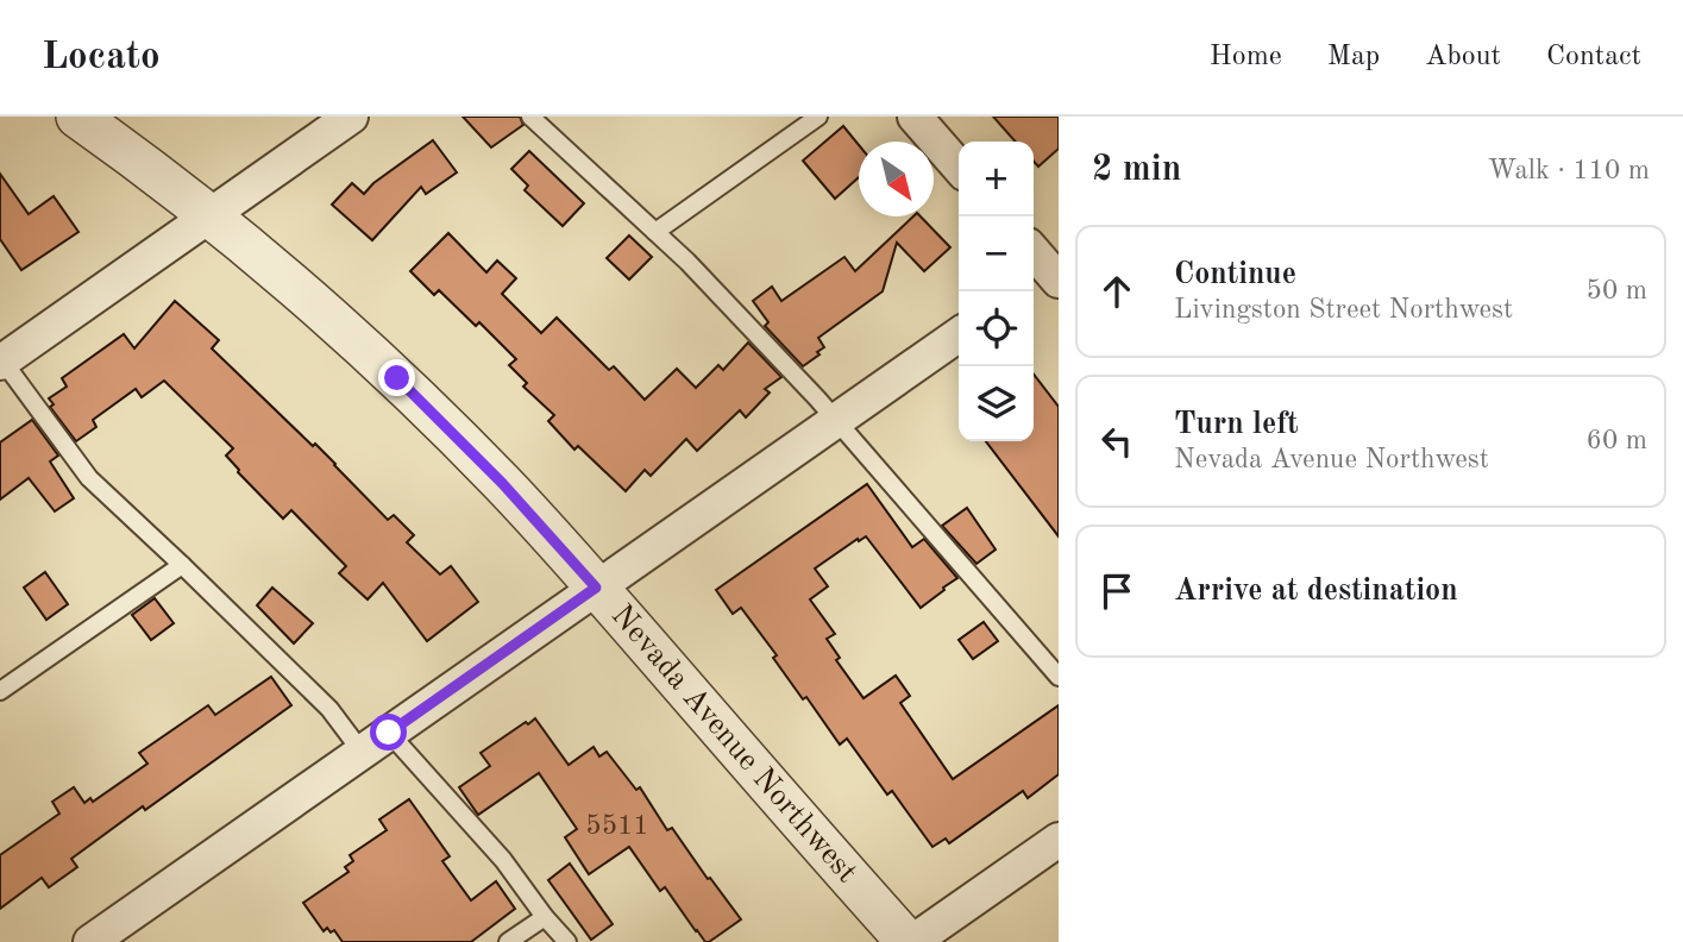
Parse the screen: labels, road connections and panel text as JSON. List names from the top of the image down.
{
  "streets": {
    "street": ["Nevada Avenue Northwest"]
  },
  "house_numbers": ["5511"],
  "north": "bottom right",
  "page": {
    "header": "Locato",
    "nav": [
      "Home",
      "Map",
      "About",
      "Contact"
    ],
    "heading": ["2 min", "Walk · 110 m"],
    "map_buttons": ["+", "−"],
    "list": [
      ["Continue", "Livingston Street Northwest", "50 m"],
      ["Turn left", "Nevada Avenue Northwest", "60 m"],
      "Arrive at destination"
    ]
  }
}
